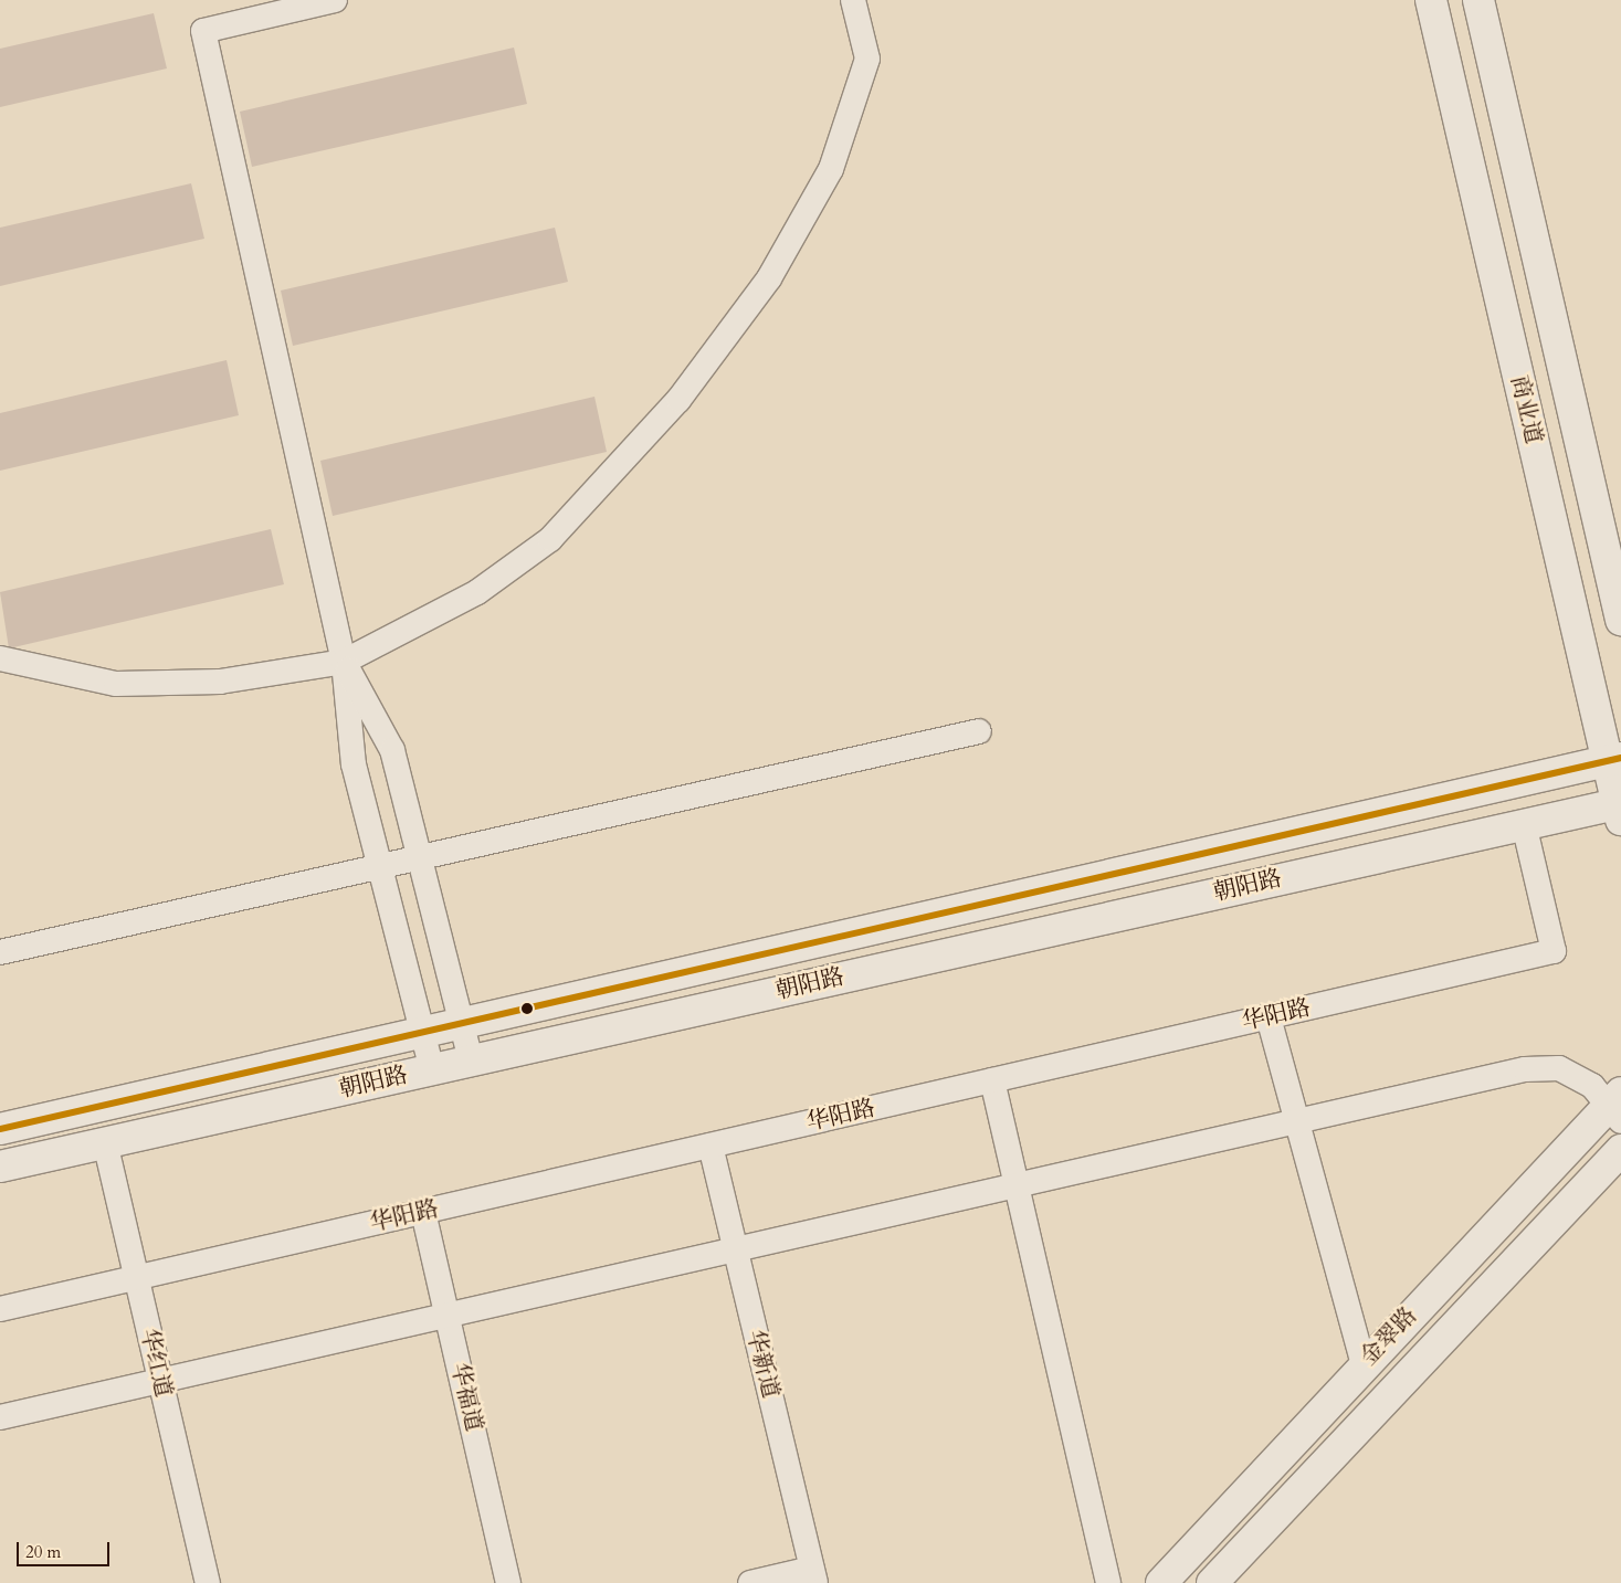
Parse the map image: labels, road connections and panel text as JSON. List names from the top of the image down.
{
  "streets": {
    "main road": ["商业道", "朝阳路", "金翠路"],
    "street": [
      "华阳路",
      "华红道",
      "华新道",
      "华福道"
    ]
  },
  "crossings": [
    ["商业道", "朝阳路"],
    ["朝阳路", "华阳路"],
    ["朝阳路", "华红道"],
    ["华阳路", "华红道"],
    ["华阳路", "华新道"],
    ["华阳路", "华福道"]
  ],
  "scale_bar": "20 m"
}
